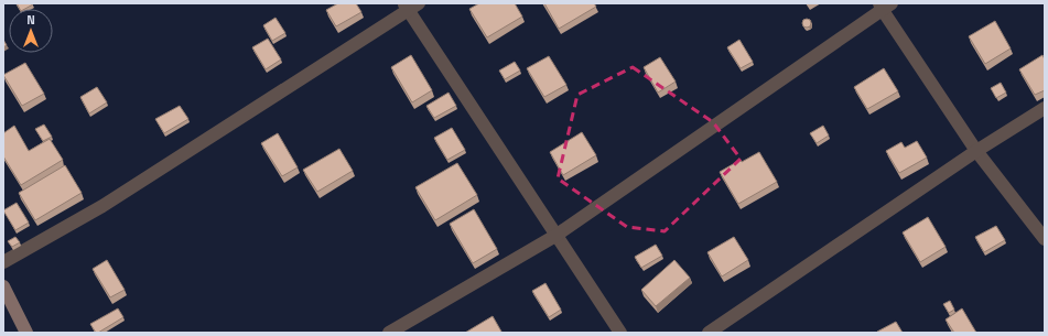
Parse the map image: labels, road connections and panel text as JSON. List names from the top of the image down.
{
  "north": "top"
}
